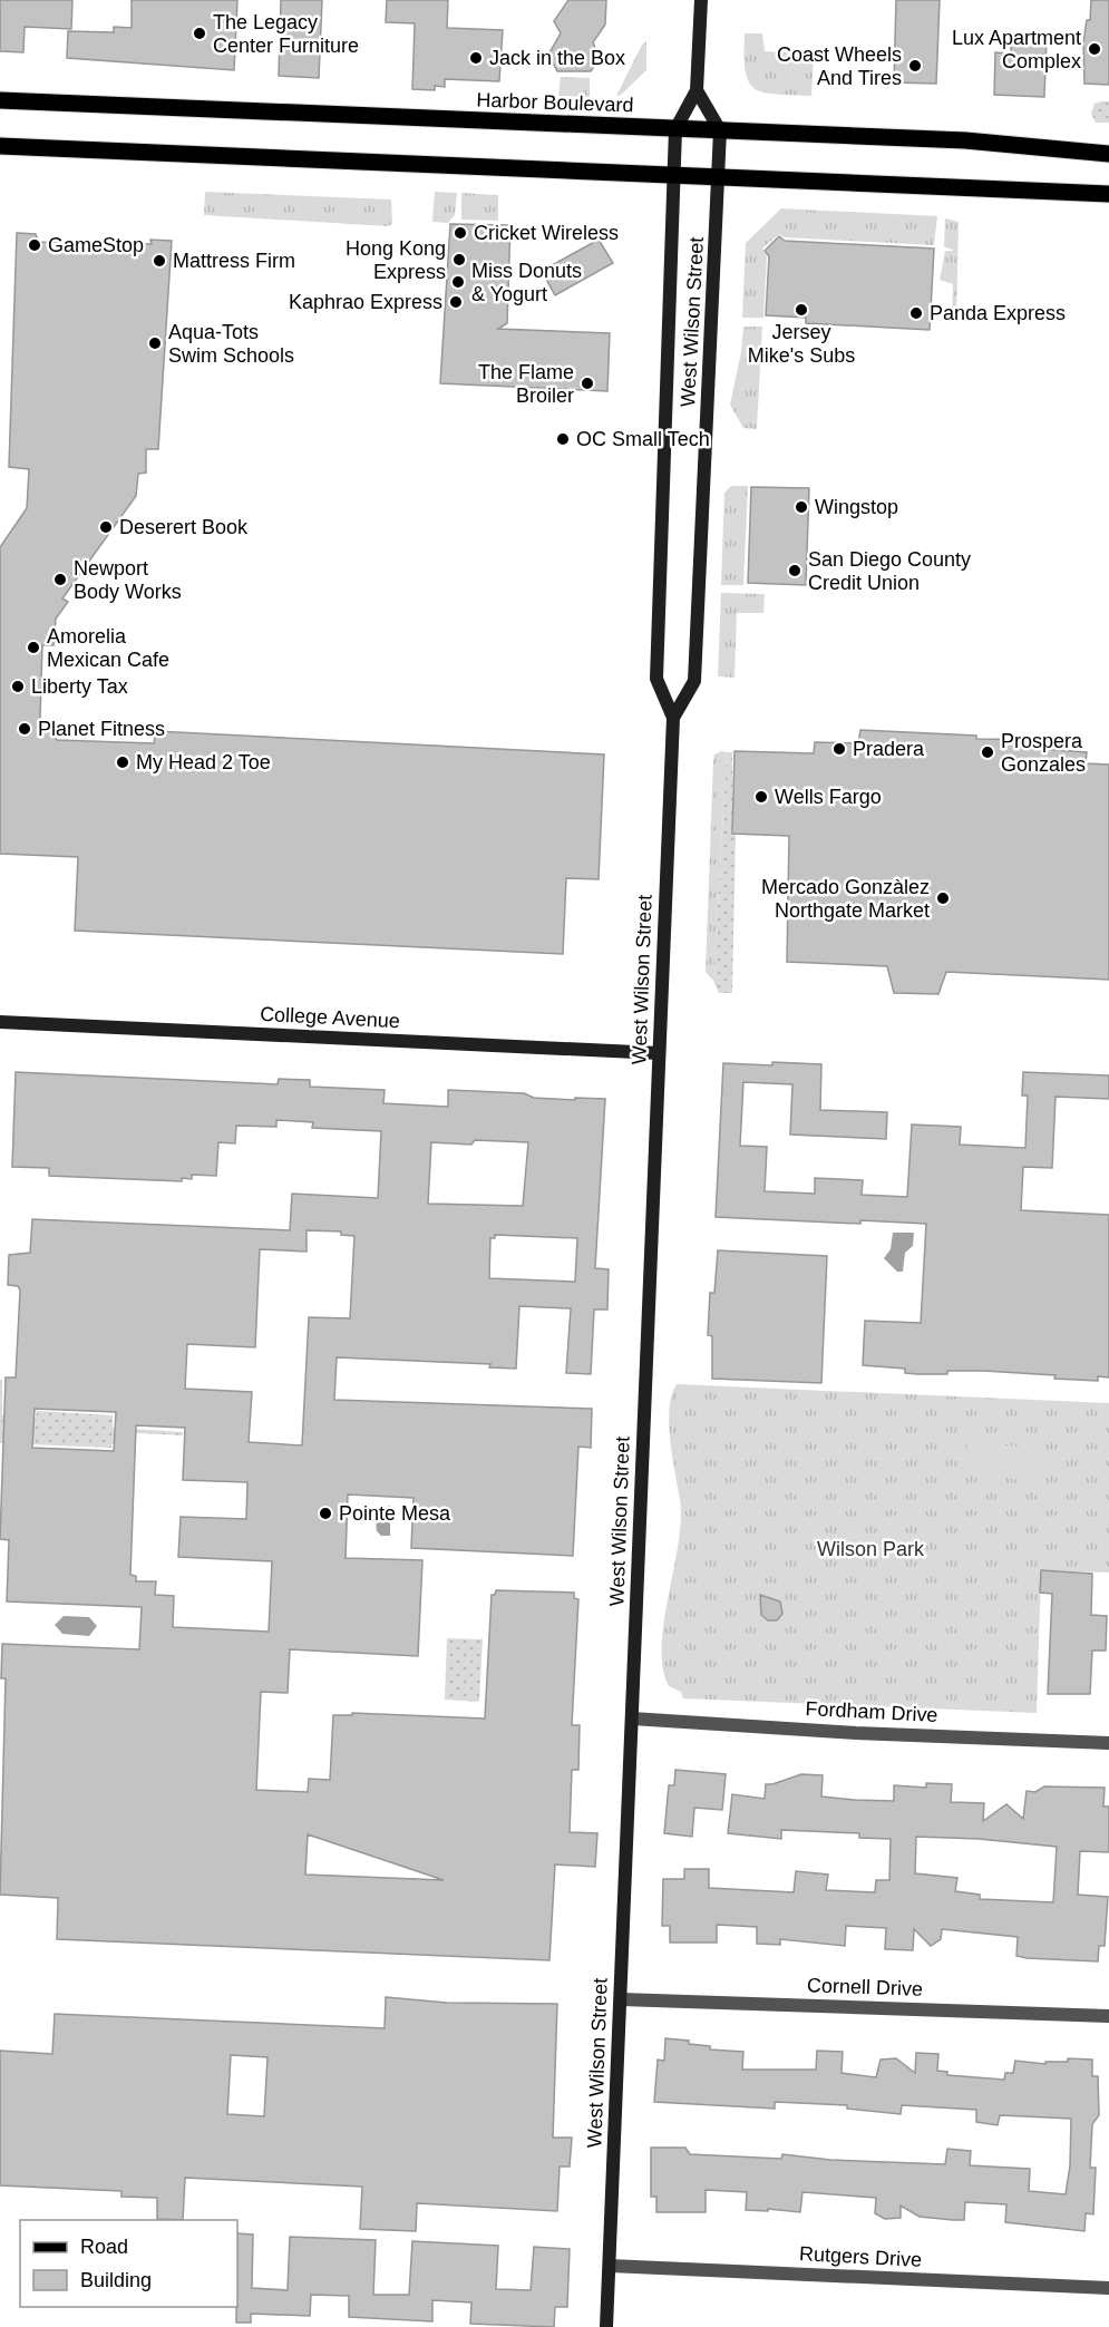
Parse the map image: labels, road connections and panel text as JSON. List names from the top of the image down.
{
  "streets": {
    "main road": ["Harbor Boulevard"],
    "street": [
      "West Wilson Street",
      "College Avenue",
      "Fordham Drive",
      "Cornell Drive",
      "Rutgers Drive"
    ]
  },
  "crossings": [
    ["Harbor Boulevard", "West Wilson Street"],
    ["West Wilson Street", "College Avenue"],
    ["West Wilson Street", "Fordham Drive"],
    ["West Wilson Street", "Cornell Drive"],
    ["West Wilson Street", "Rutgers Drive"]
  ],
  "parks": ["Wilson Park"],
  "places": [
    "The Legacy Center Furniture",
    "Lux Apartment Complex",
    "Jack in the Box",
    "Coast Wheels And Tires",
    "Cricket Wireless",
    "GameStop",
    "Hong Kong Express",
    "Mattress Firm",
    "Miss Donuts & Yogurt",
    "Kaphrao Express",
    "Jersey Mike's Subs",
    "Panda Express",
    "Aqua-Tots Swim Schools",
    "The Flame Broiler",
    "OC Small Tech",
    "Wingstop",
    "Deserert Book",
    "San Diego County Credit Union",
    "Newport Body Works",
    "Amorelia Mexican Cafe",
    "Liberty Tax",
    "Planet Fitness",
    "Pradera",
    "Prospera Gonzales",
    "My Head 2 Toe",
    "Wells Fargo",
    "Mercado Gonzàlez Northgate Market",
    "Pointe Mesa"
  ],
  "legend": ["Road", "Building"]
}
